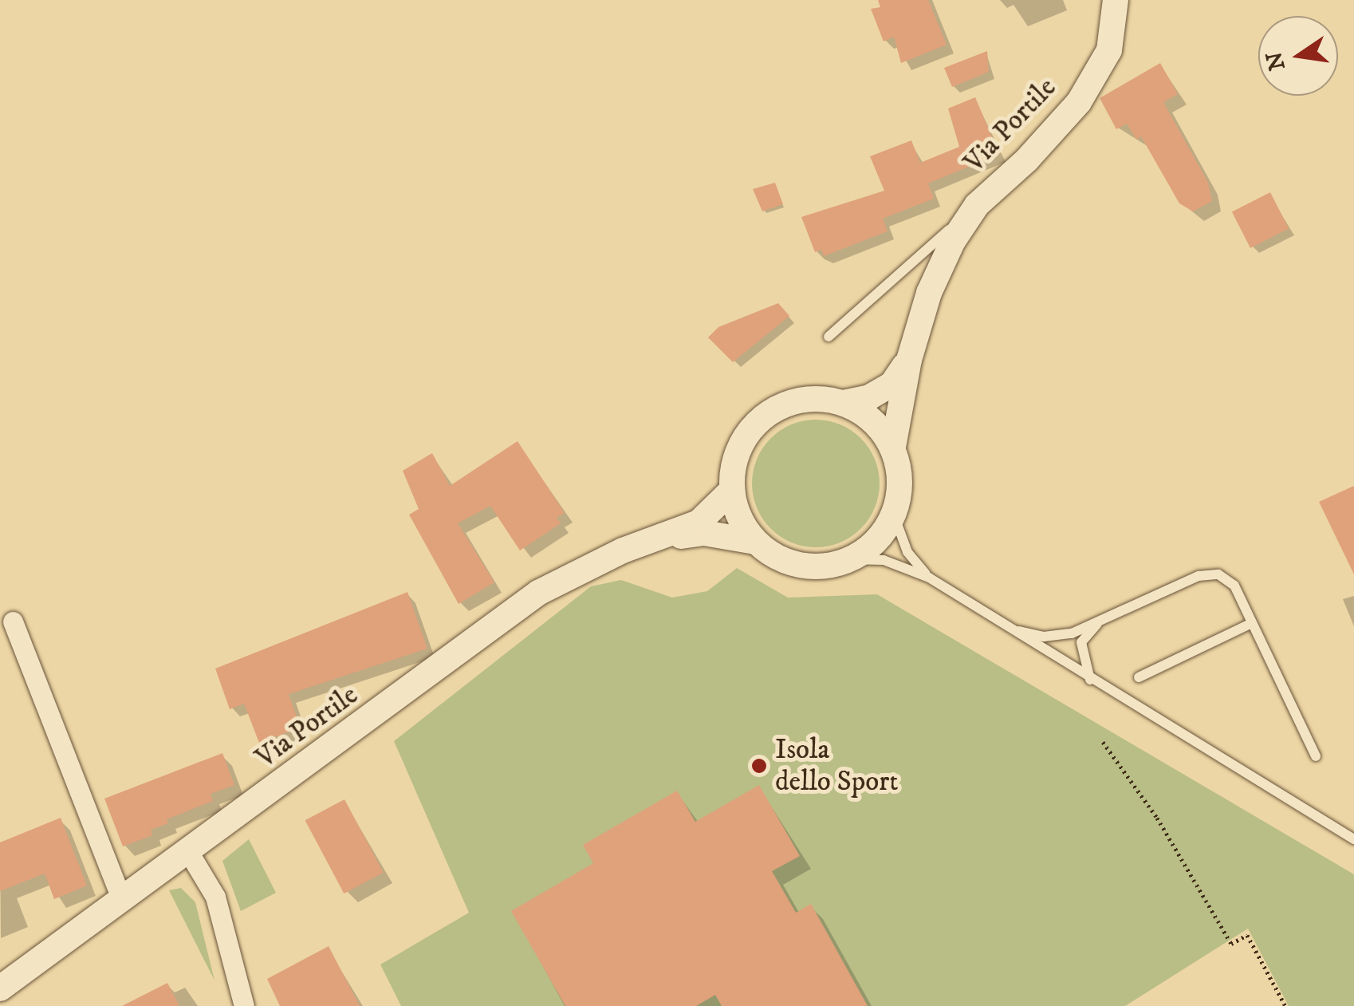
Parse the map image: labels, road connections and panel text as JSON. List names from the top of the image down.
{
  "streets": {
    "street": ["Via Portile"]
  },
  "places": ["Isola dello Sport"],
  "north": "left"
}
